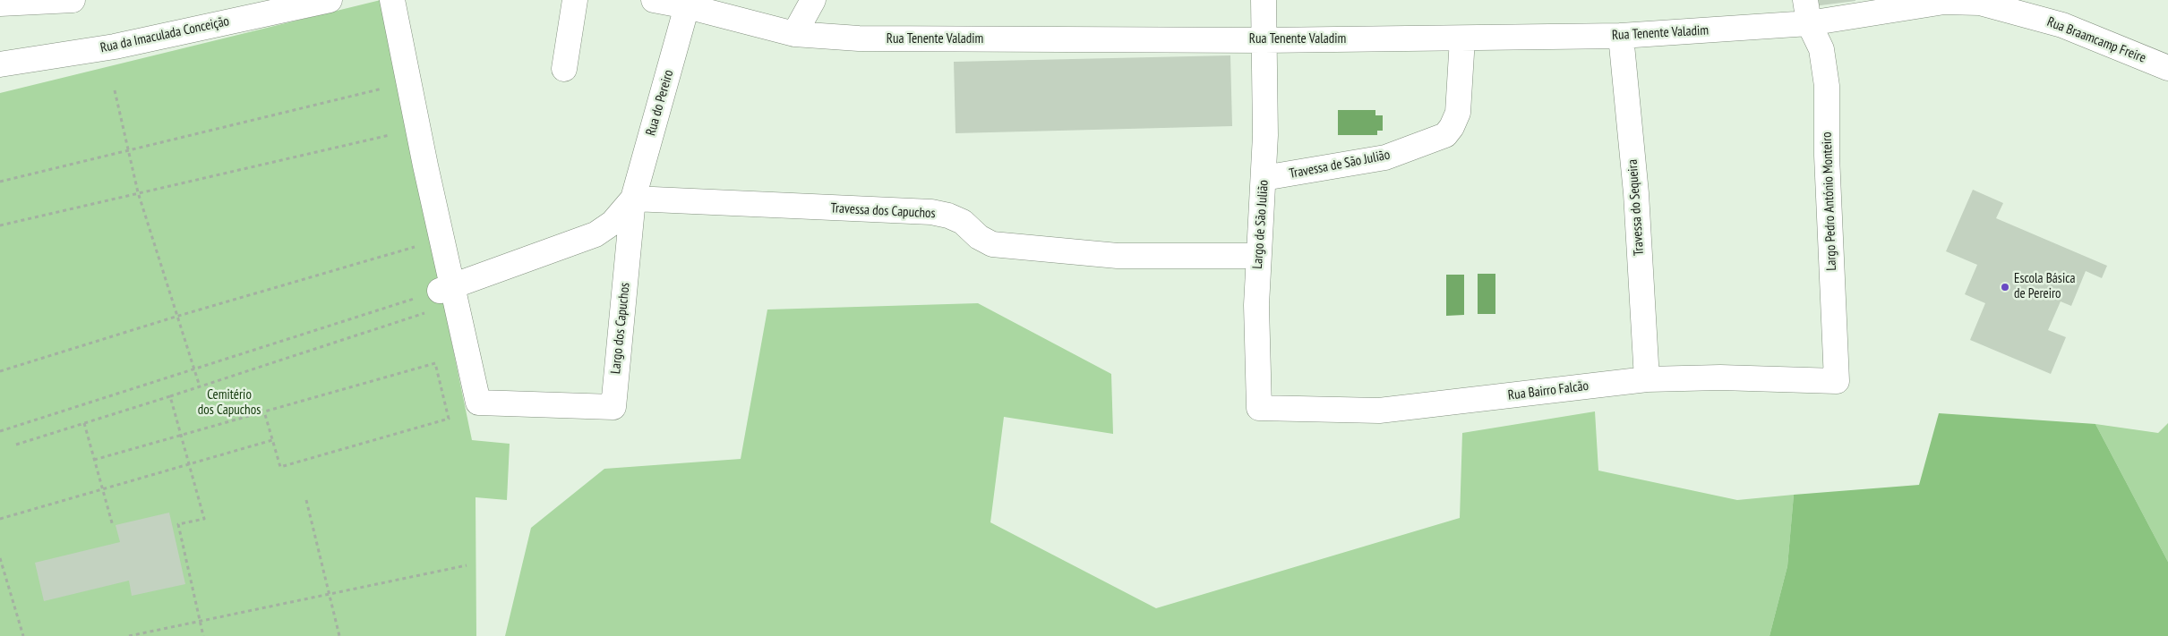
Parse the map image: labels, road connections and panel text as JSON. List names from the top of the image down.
{
  "streets": {
    "street": [
      "Rua Tenente Valadim",
      "Rua da Imaculada Conceição",
      "Rua Braamcamp Freire",
      "Rua do Pereiro",
      "Travessa de São Julião",
      "Largo Pedro António Monteiro",
      "Travessa do Sequeira",
      "Travessa dos Capuchos",
      "Largo de São Julião",
      "Largo dos Capuchos",
      "Rua Bairro Falcão"
    ]
  },
  "crossings": [
    ["Rua Tenente Valadim", "Rua Braamcamp Freire"],
    ["Rua Tenente Valadim", "Rua do Pereiro"],
    ["Rua Tenente Valadim", "Travessa de São Julião"],
    ["Rua Tenente Valadim", "Largo Pedro António Monteiro"],
    ["Rua Tenente Valadim", "Travessa do Sequeira"],
    ["Rua Tenente Valadim", "Largo de São Julião"],
    ["Rua do Pereiro", "Travessa dos Capuchos"],
    ["Rua do Pereiro", "Largo dos Capuchos"],
    ["Travessa de São Julião", "Largo de São Julião"],
    ["Largo Pedro António Monteiro", "Rua Bairro Falcão"],
    ["Travessa do Sequeira", "Rua Bairro Falcão"],
    ["Travessa dos Capuchos", "Largo de São Julião"],
    ["Travessa dos Capuchos", "Largo dos Capuchos"],
    ["Largo de São Julião", "Rua Bairro Falcão"]
  ],
  "parks": ["Cemitério dos Capuchos"],
  "places": ["Escola Básica de Pereiro"]
}
